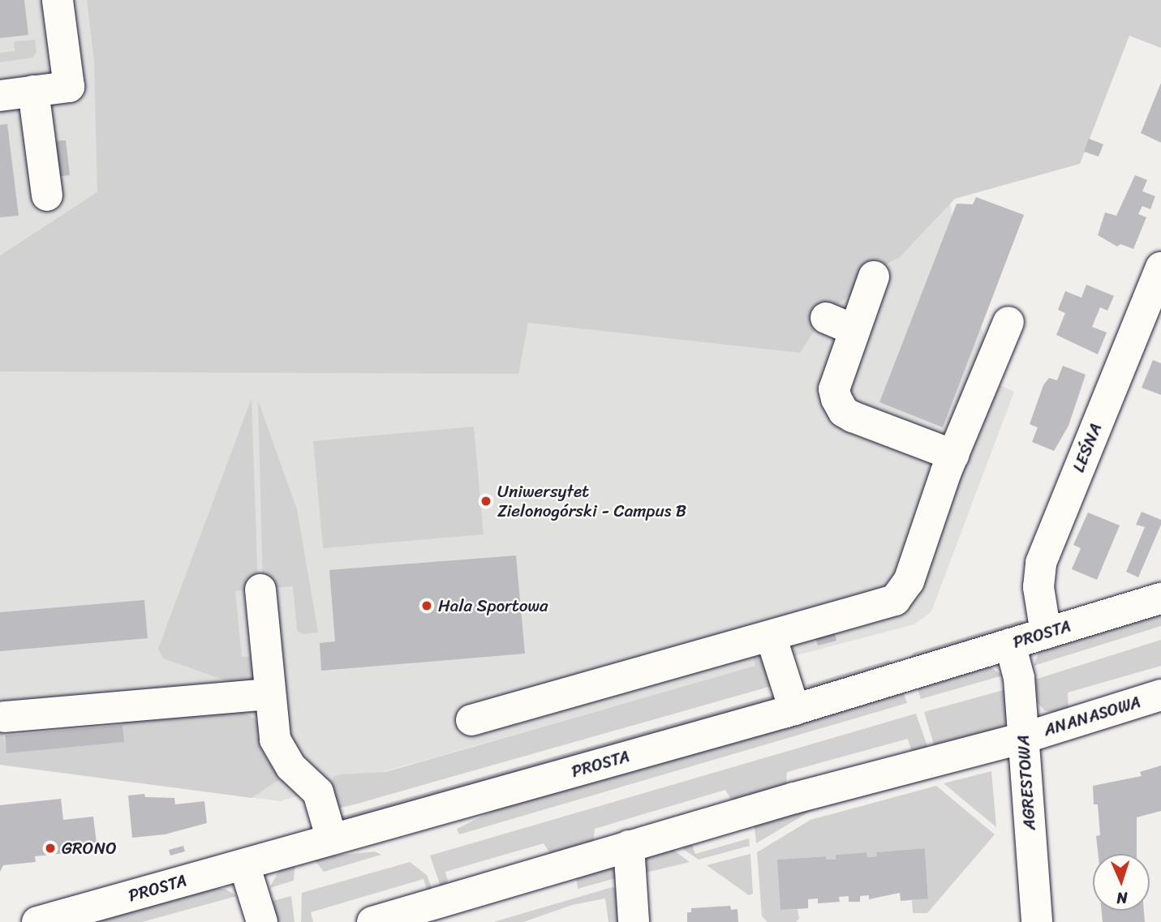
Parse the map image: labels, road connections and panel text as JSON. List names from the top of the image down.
{
  "streets": {
    "street": [
      "LEŚNA",
      "PROSTA",
      "ANANASOWA",
      "AGRESTOWA"
    ]
  },
  "crossings": [
    ["LEŚNA", "PROSTA"],
    ["PROSTA", "AGRESTOWA"],
    ["ANANASOWA", "AGRESTOWA"]
  ],
  "places": ["Uniwersytet Zielonogórski - Campus B", "Hala Sportowa", "GRONO"],
  "north": "bottom"
}
